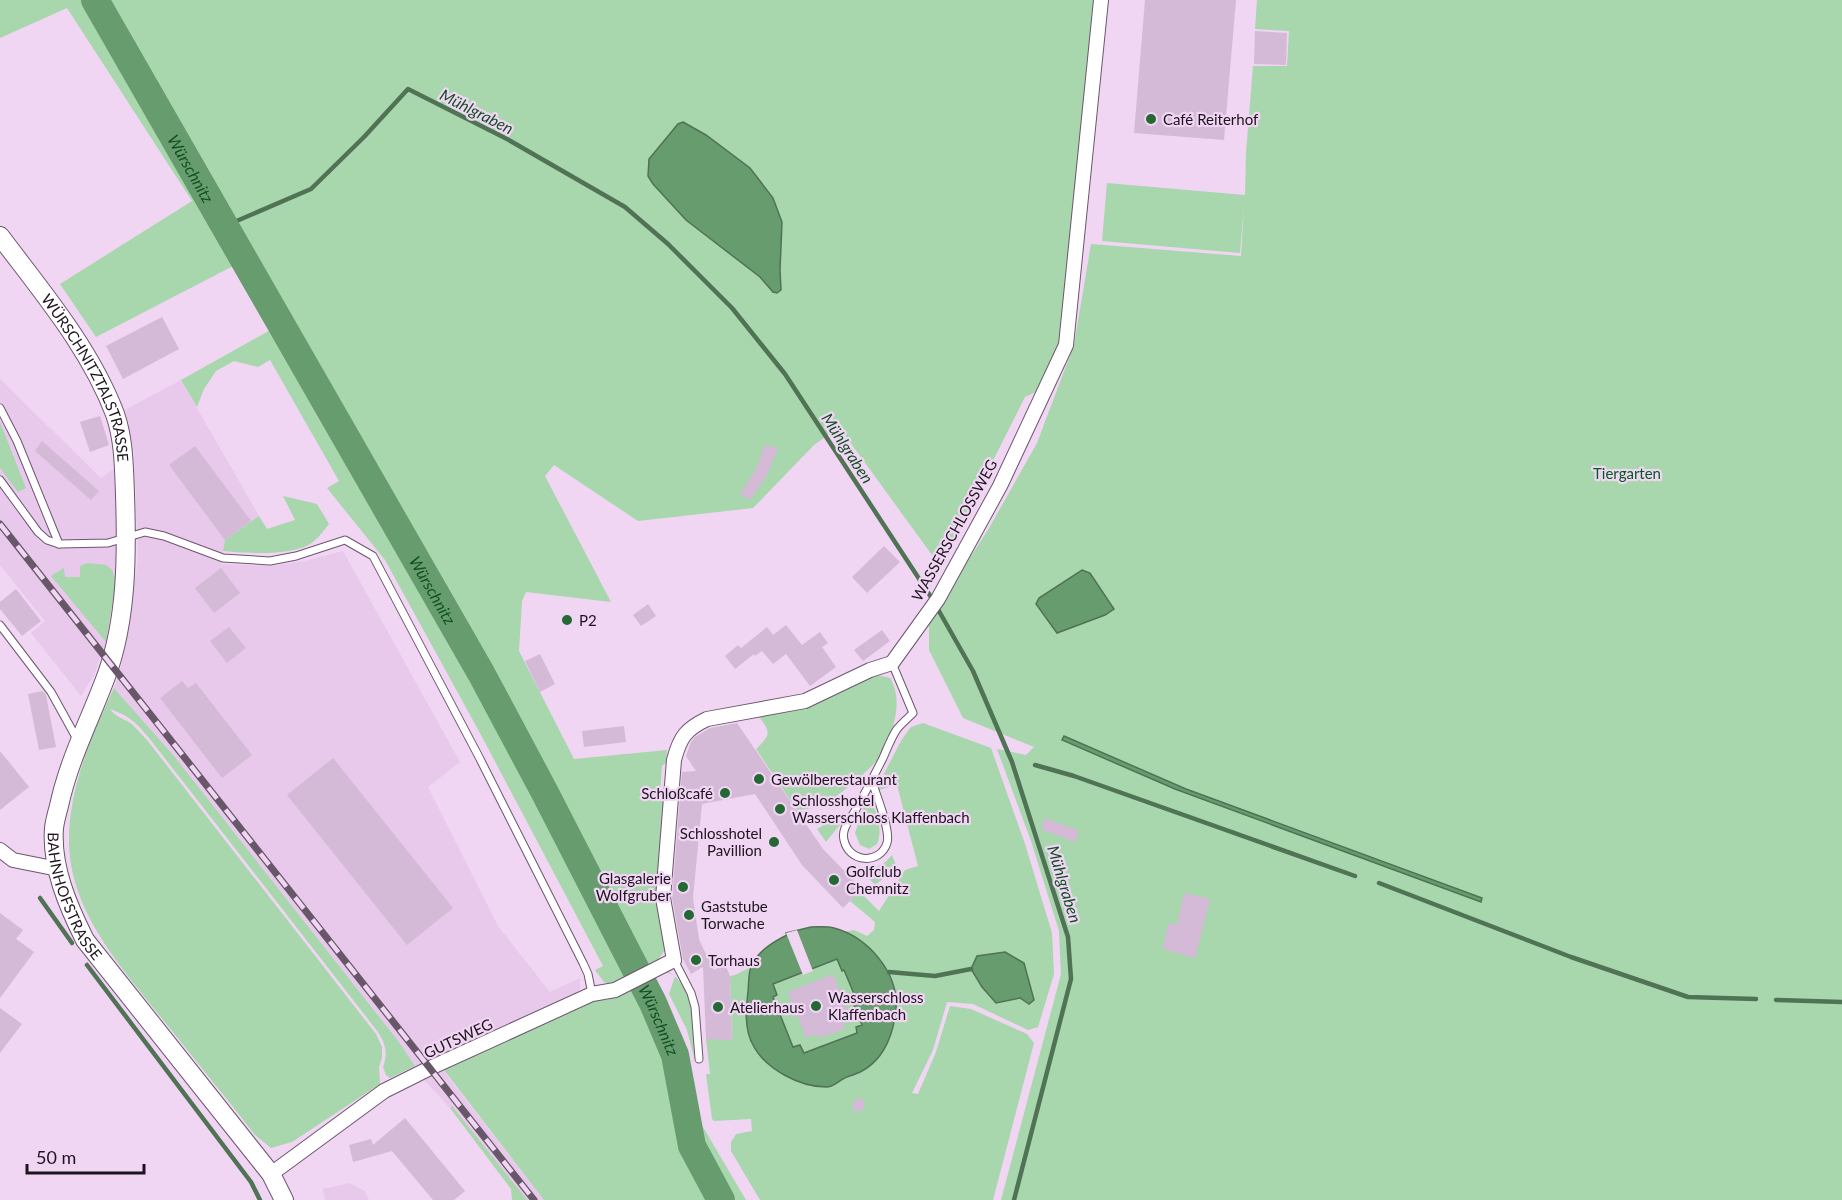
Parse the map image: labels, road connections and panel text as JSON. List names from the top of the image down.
{
  "streets": {
    "main road": ["WÜRSCHNITZTALSTRASSE", "BAHNHOFSTRASSE"],
    "street": ["WASSERSCHLOSSWEG", "GUTSWEG"]
  },
  "crossings": [
    ["WÜRSCHNITZTALSTRASSE", "BAHNHOFSTRASSE"],
    ["BAHNHOFSTRASSE", "GUTSWEG"]
  ],
  "water": ["Mühlgraben", "Würschnitz"],
  "parks": ["Tiergarten"],
  "places": [
    "Café Reiterhof",
    "P2",
    "Gewölberestaurant",
    "Schloßcafé",
    "Schlosshotel Wasserschloss Klaffenbach",
    "Schlosshotel Pavillion",
    "Golfclub Chemnitz",
    "Glasgalerie Wolfgruber",
    "Gaststube Torwache",
    "Torhaus",
    "Wasserschloss Klaffenbach",
    "Atelierhaus"
  ],
  "scale_bar": "50 m"
}
